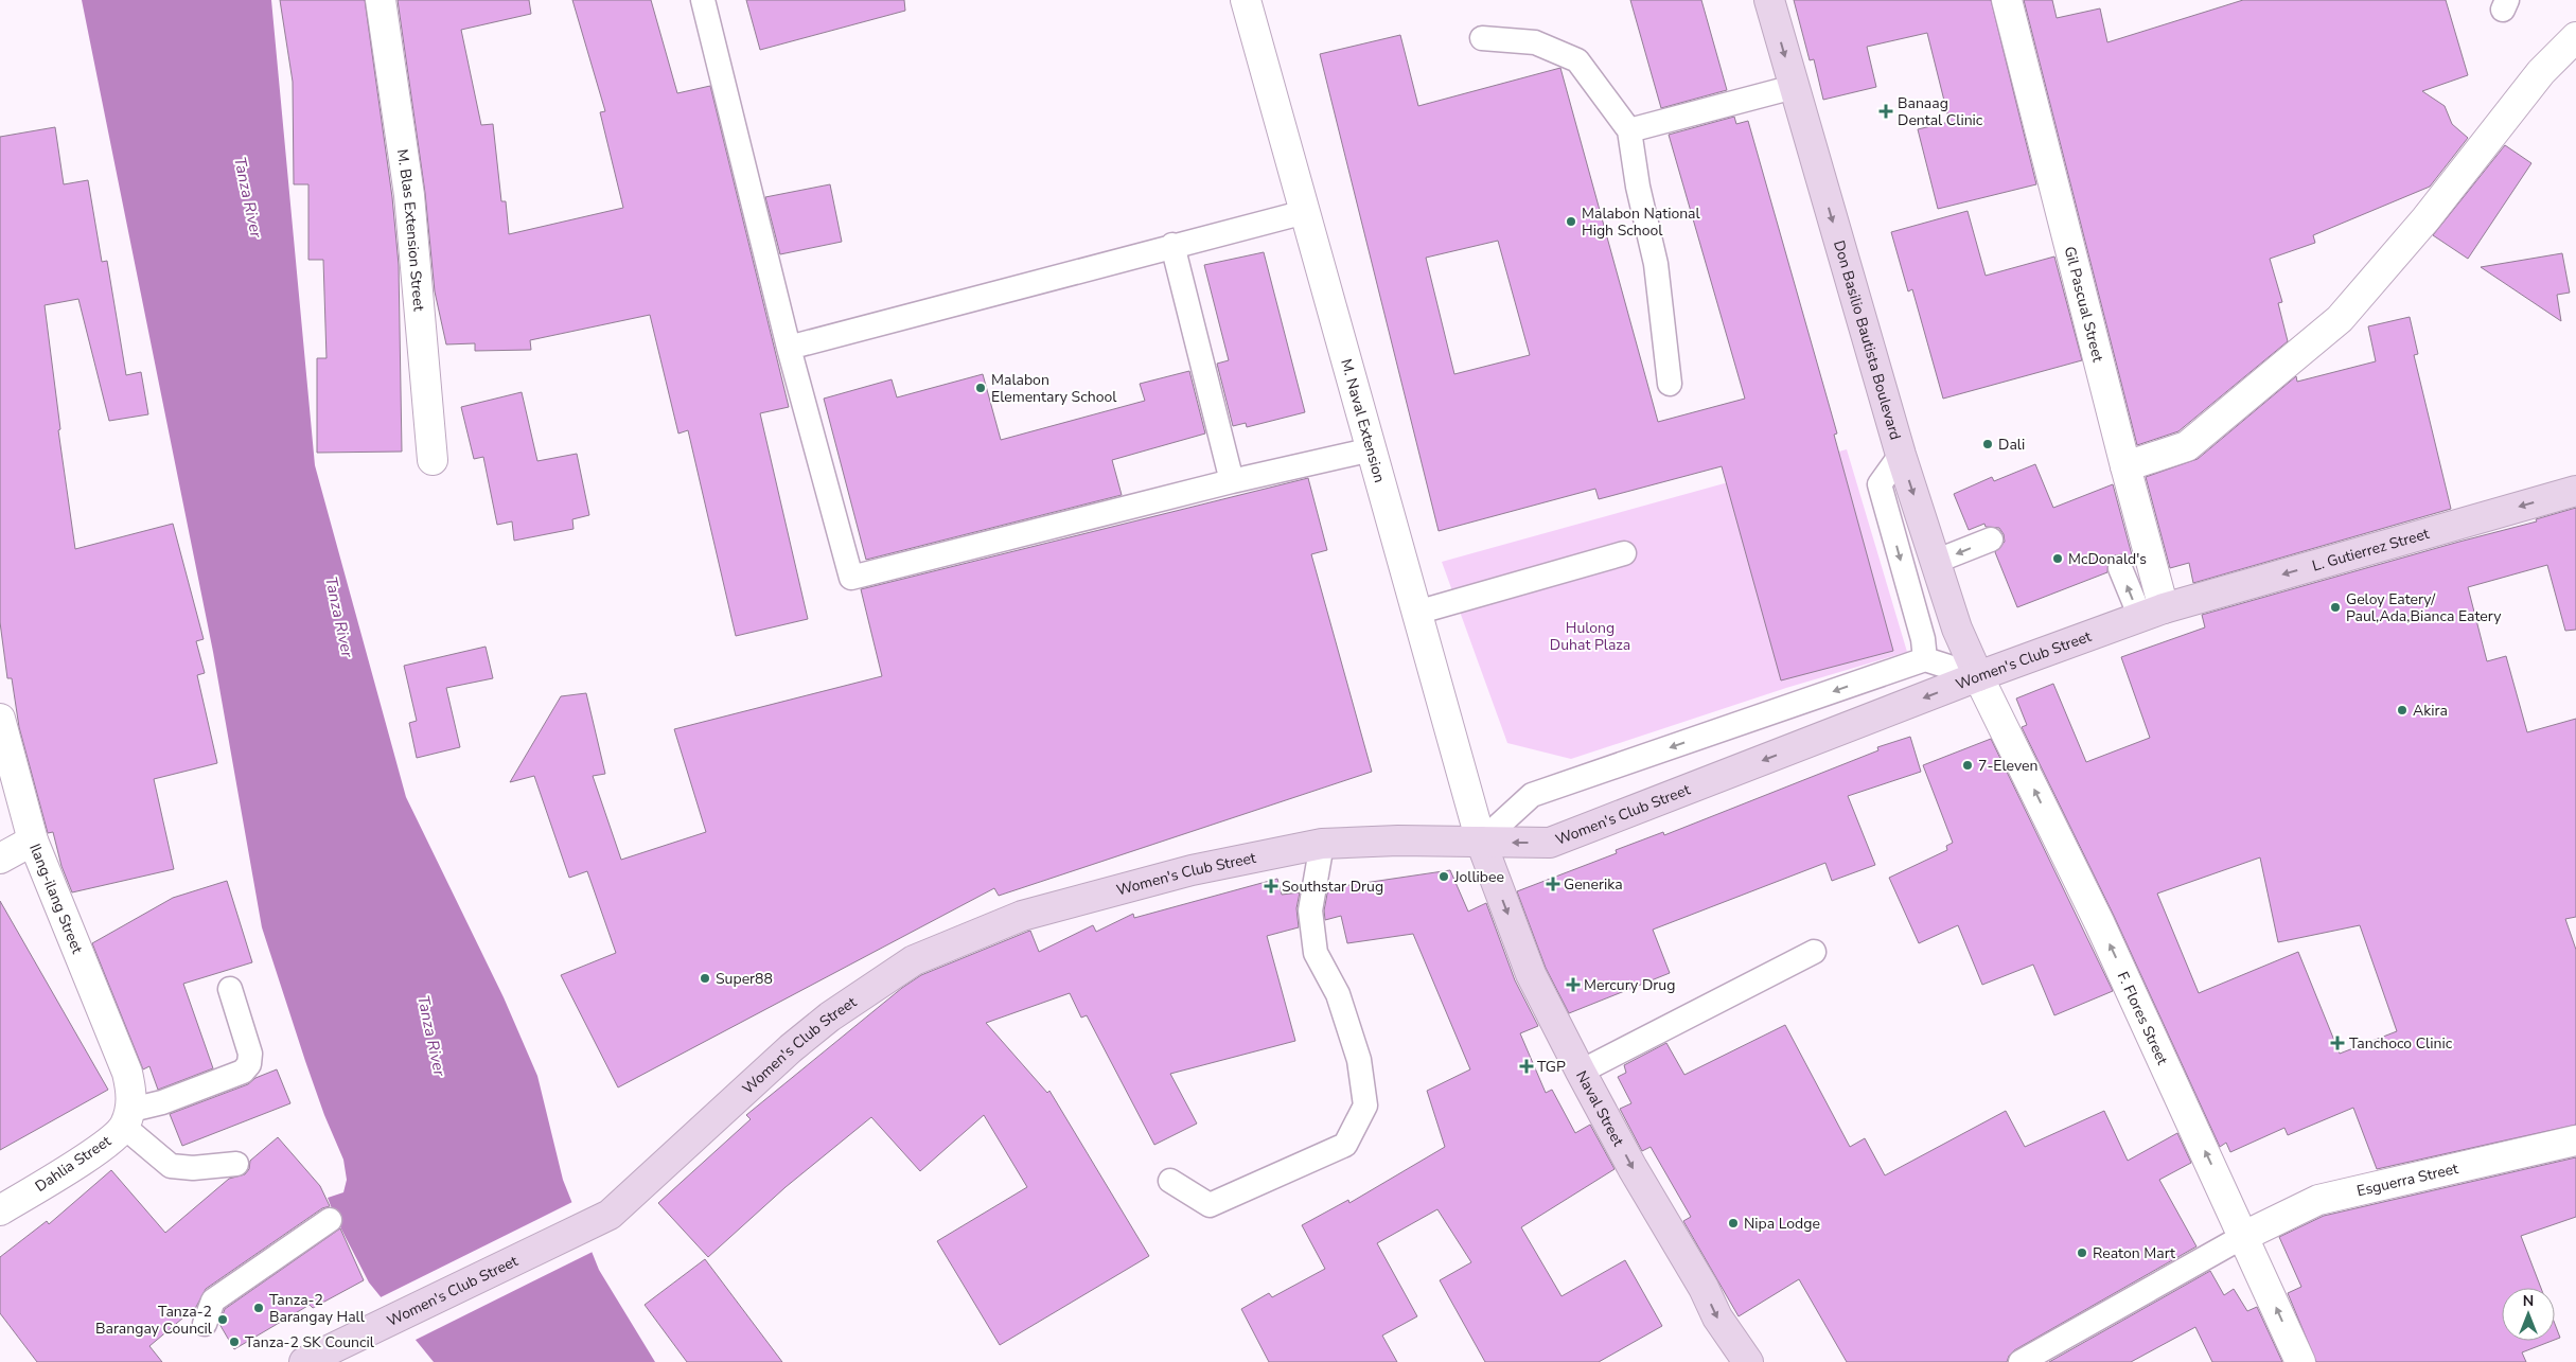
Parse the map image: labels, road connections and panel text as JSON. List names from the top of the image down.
{
  "streets": {
    "street": [
      "M. Blas Extension Street",
      "Gil Pascual Street",
      "Don Basilio Bautista Boulevard",
      "M. Naval Extension",
      "L. Gutierrez Street",
      "Women's Club Street",
      "Ilang-ilang Street",
      "F. Flores Street",
      "Naval Street",
      "Dahlia Street",
      "Esguerra Street"
    ]
  },
  "crossings": [
    ["Gil Pascual Street", "L. Gutierrez Street"],
    ["Gil Pascual Street", "Women's Club Street"],
    ["Don Basilio Bautista Boulevard", "Women's Club Street"],
    ["Don Basilio Bautista Boulevard", "F. Flores Street"],
    ["M. Naval Extension", "Women's Club Street"],
    ["M. Naval Extension", "Naval Street"],
    ["L. Gutierrez Street", "Women's Club Street"],
    ["Women's Club Street", "F. Flores Street"],
    ["Women's Club Street", "Naval Street"],
    ["Ilang-ilang Street", "Dahlia Street"],
    ["F. Flores Street", "Esguerra Street"]
  ],
  "one_way": [
    "Don Basilio Bautista Boulevard",
    "L. Gutierrez Street",
    "F. Flores Street",
    "Naval Street"
  ],
  "water": ["Tanza River"],
  "parks": ["Hulong Duhat Plaza"],
  "places": {
    "health": [
      "Banaag Dental Clinic",
      "Generika",
      "Southstar Drug",
      "Mercury Drug",
      "Tanchoco Clinic",
      "TGP"
    ],
    "other": [
      "Malabon National High School",
      "Malabon Elementary School",
      "Dali",
      "McDonald's",
      "Geloy Eatery/ Paul,Ada,Bianca Eatery",
      "Akira",
      "7-Eleven",
      "Jollibee",
      "Super88",
      "Nipa Lodge",
      "Reaton Mart",
      "Tanza-2 Barangay Hall",
      "Tanza-2 Barangay Council",
      "Tanza-2 SK Council"
    ]
  },
  "north": "top"
}
